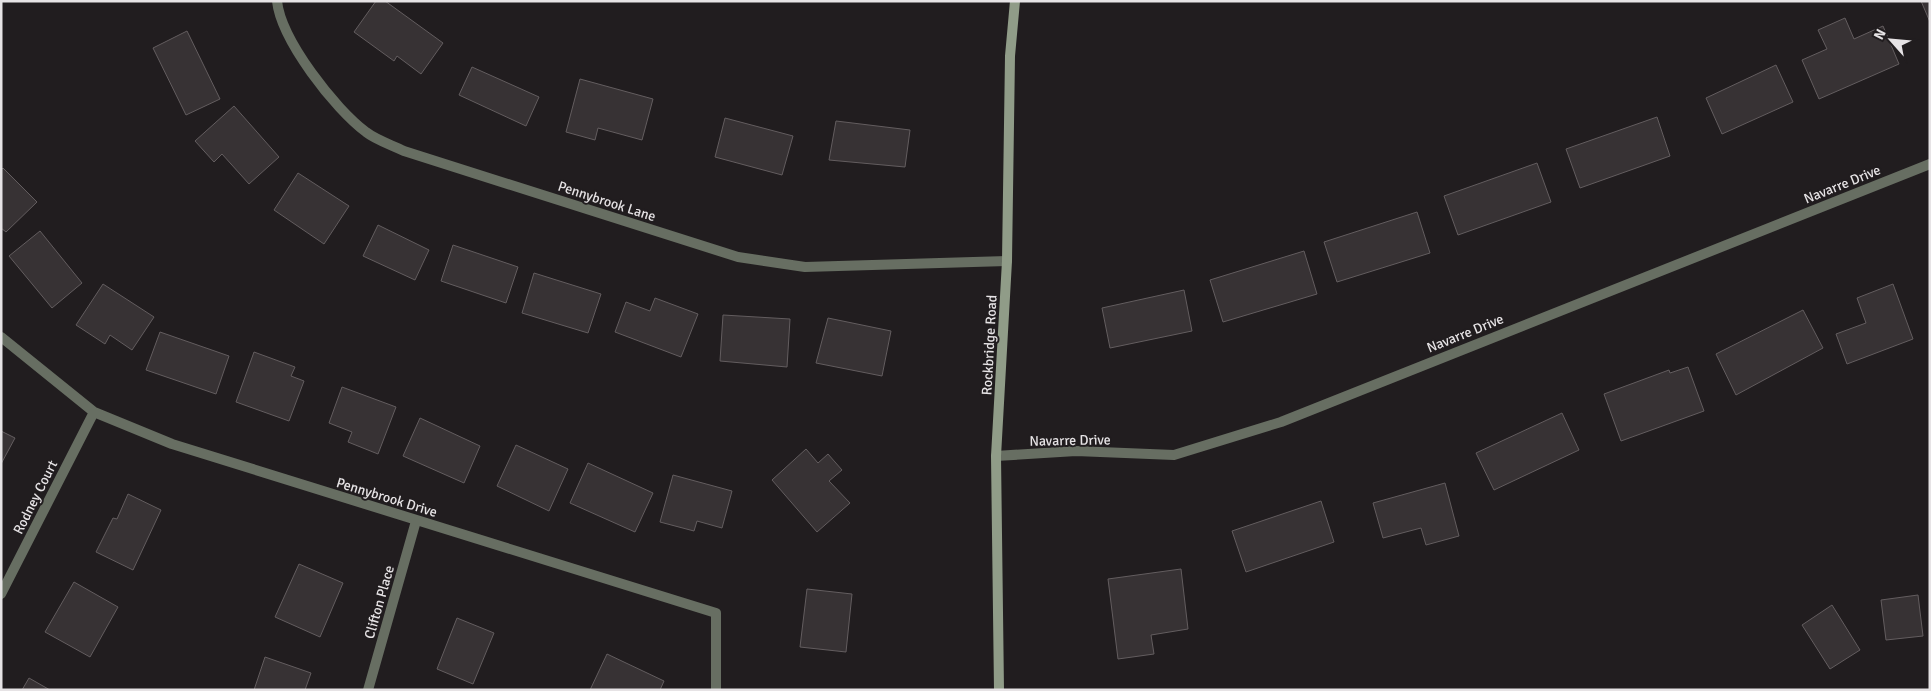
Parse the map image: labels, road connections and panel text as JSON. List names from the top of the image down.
{
  "streets": {
    "main road": ["Rockbridge Road"],
    "street": [
      "Navarre Drive",
      "Pennybrook Lane",
      "Rodney Court",
      "Pennybrook Drive",
      "Clifton Place"
    ]
  },
  "crossings": [
    ["Navarre Drive", "Rockbridge Road"],
    ["Pennybrook Lane", "Rockbridge Road"],
    ["Rodney Court", "Pennybrook Drive"],
    ["Pennybrook Drive", "Clifton Place"]
  ],
  "north": "top left"
}
